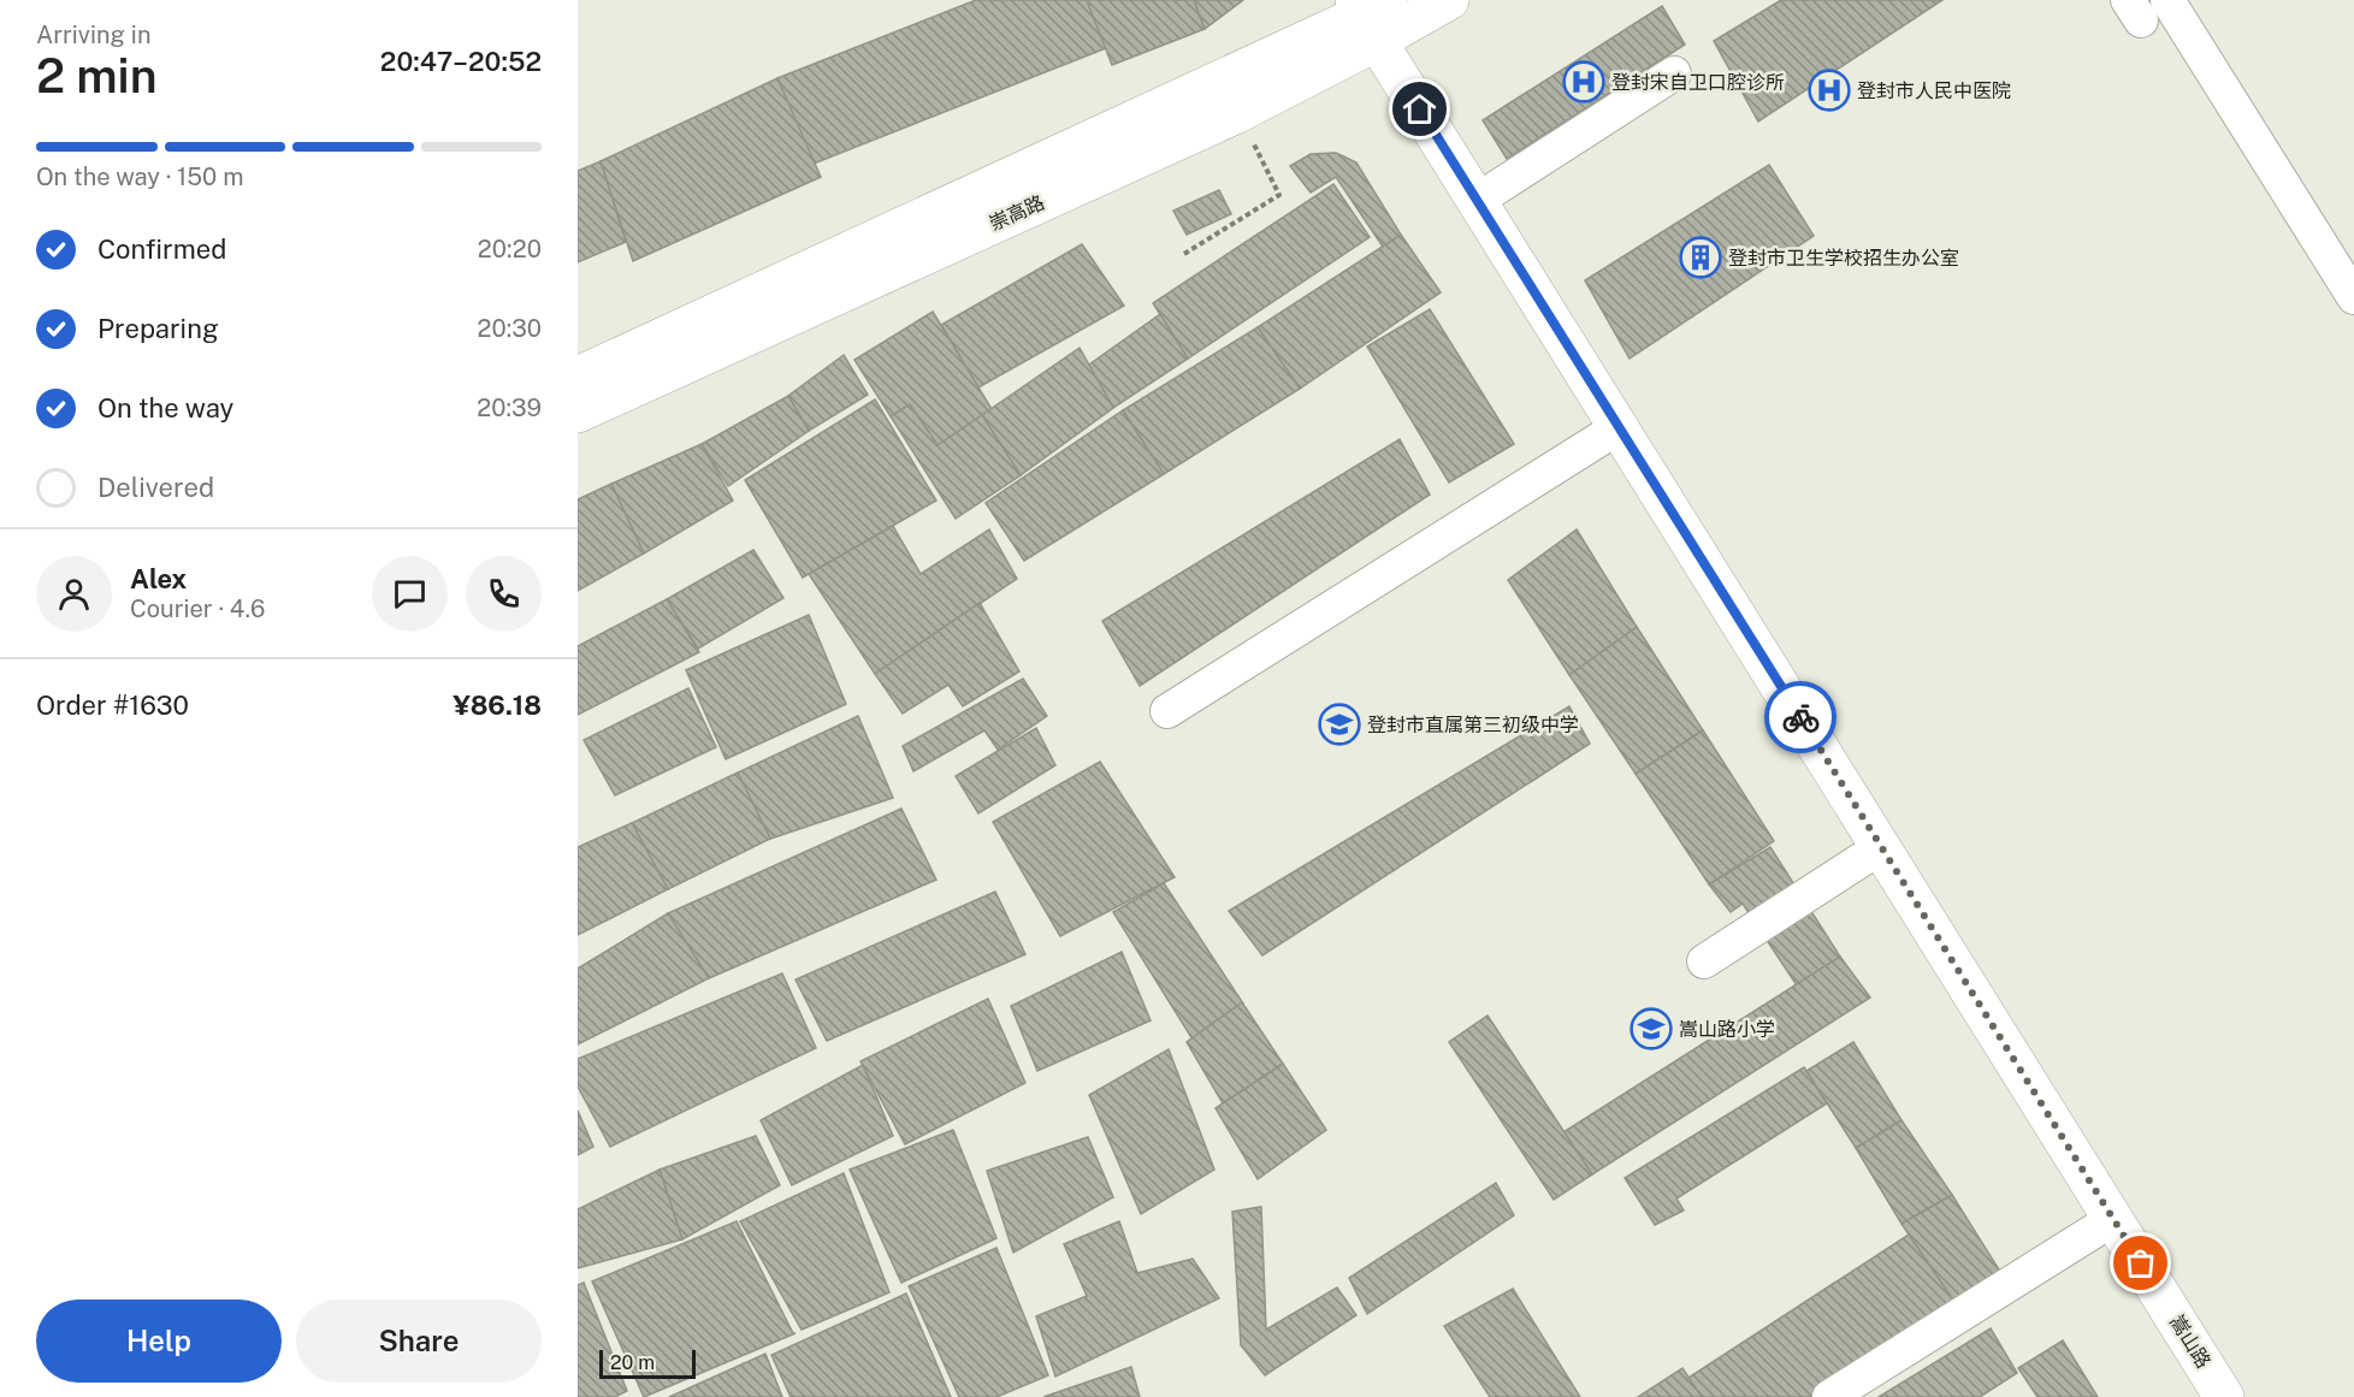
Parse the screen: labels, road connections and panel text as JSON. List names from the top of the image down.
{
  "streets": {
    "street": ["崇高路", "嵩山路"]
  },
  "crossings": [
    ["崇高路", "嵩山路"]
  ],
  "places": {
    "hospital": ["登封宋自卫口腔诊所", "登封市人民中医院"],
    "building": ["登封市卫生学校招生办公室"],
    "school or university": ["登封市直属第三初级中学", "嵩山路小学"]
  },
  "scale_bar": "20 m",
  "page": {
    "heading": ["2 min", "Arriving in", "20:47–20:52"],
    "panel": [
      "Alex",
      "Courier · 4.6",
      "Order #1630",
      "¥86.18"
    ],
    "bar": "On the way · 150 m",
    "list": [
      ["Confirmed", "20:20"],
      ["Preparing", "20:30"],
      ["On the way", "20:39"],
      "Delivered"
    ],
    "buttons": ["Help", "Share"],
    "scale": "20 m"
  }
}
